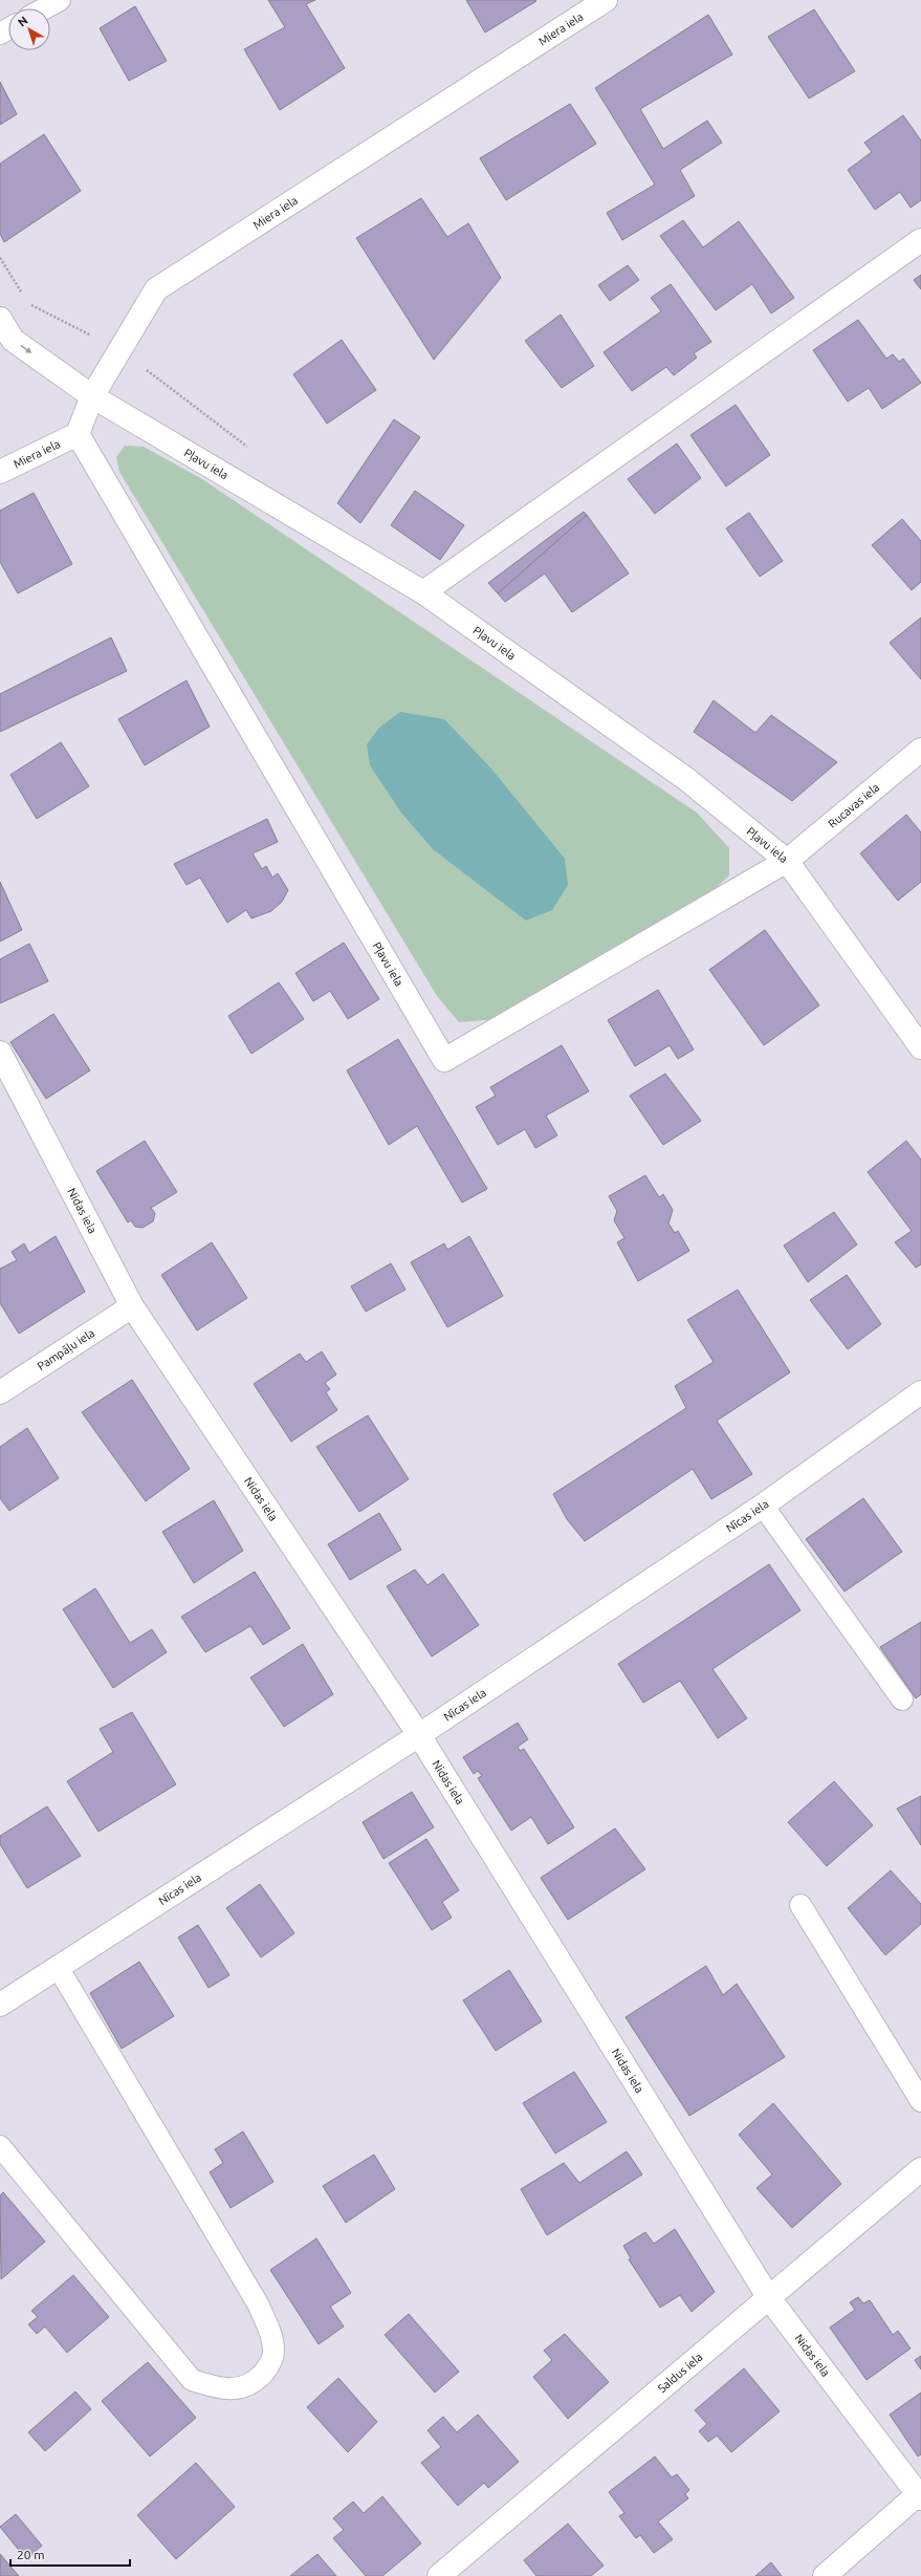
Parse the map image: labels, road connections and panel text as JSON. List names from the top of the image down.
{
  "streets": {
    "street": [
      "Miera iela",
      "Pļavu iela",
      "Rucavas iela",
      "Nidas iela",
      "Pampāļu iela",
      "Nīcas iela",
      "Saldus iela"
    ]
  },
  "crossings": [
    ["Miera iela", "Pļavu iela"],
    ["Pļavu iela", "Rucavas iela"],
    ["Nidas iela", "Pampāļu iela"],
    ["Nidas iela", "Nīcas iela"],
    ["Nidas iela", "Saldus iela"]
  ],
  "scale_bar": "20 m",
  "north": "top left"
}
